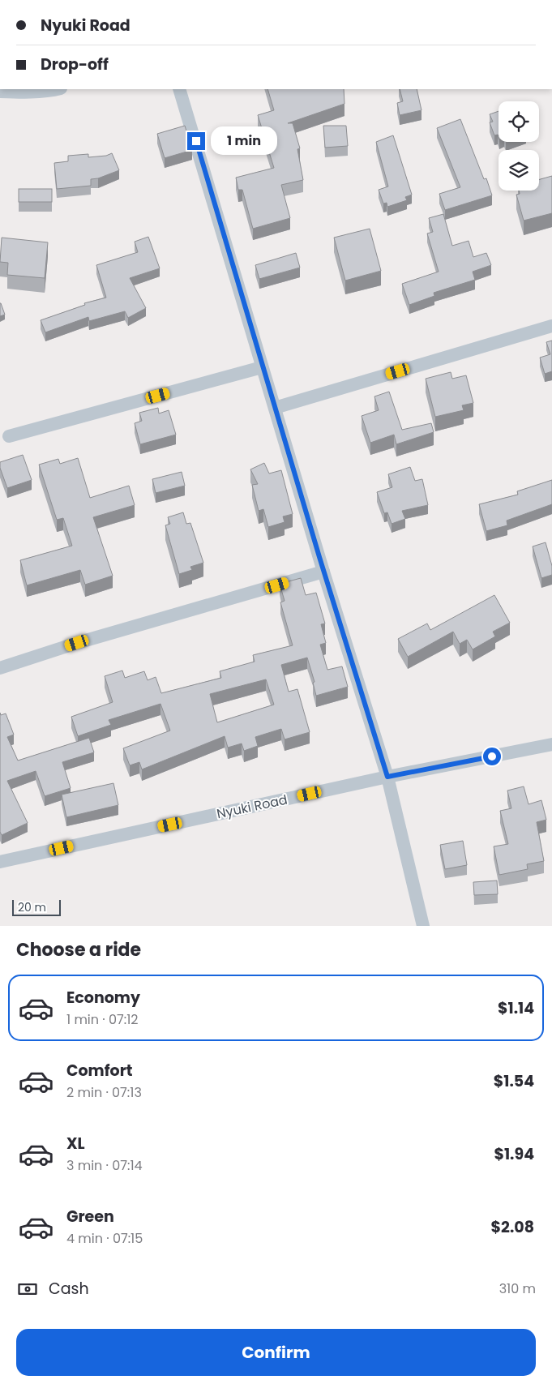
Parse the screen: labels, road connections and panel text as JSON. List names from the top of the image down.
{
  "streets": {
    "street": ["Nyuki Road"]
  },
  "scale_bar": "20 m",
  "page": {
    "banner": ["Nyuki Road", "Drop-off"],
    "bubble": "1 min",
    "scale": "20 m",
    "heading": "Choose a ride",
    "list": [
      {
        "name": "Economy",
        "note": "1 min · 07:12",
        "value": "$1.14"
      },
      {
        "name": "Comfort",
        "note": "2 min · 07:13",
        "value": "$1.54"
      },
      {
        "name": "XL",
        "note": "3 min · 07:14",
        "value": "$1.94"
      },
      {
        "name": "Green",
        "note": "4 min · 07:15",
        "value": "$2.08"
      }
    ],
    "pay": ["Cash", "310 m"],
    "buttons": "Confirm"
  }
}
